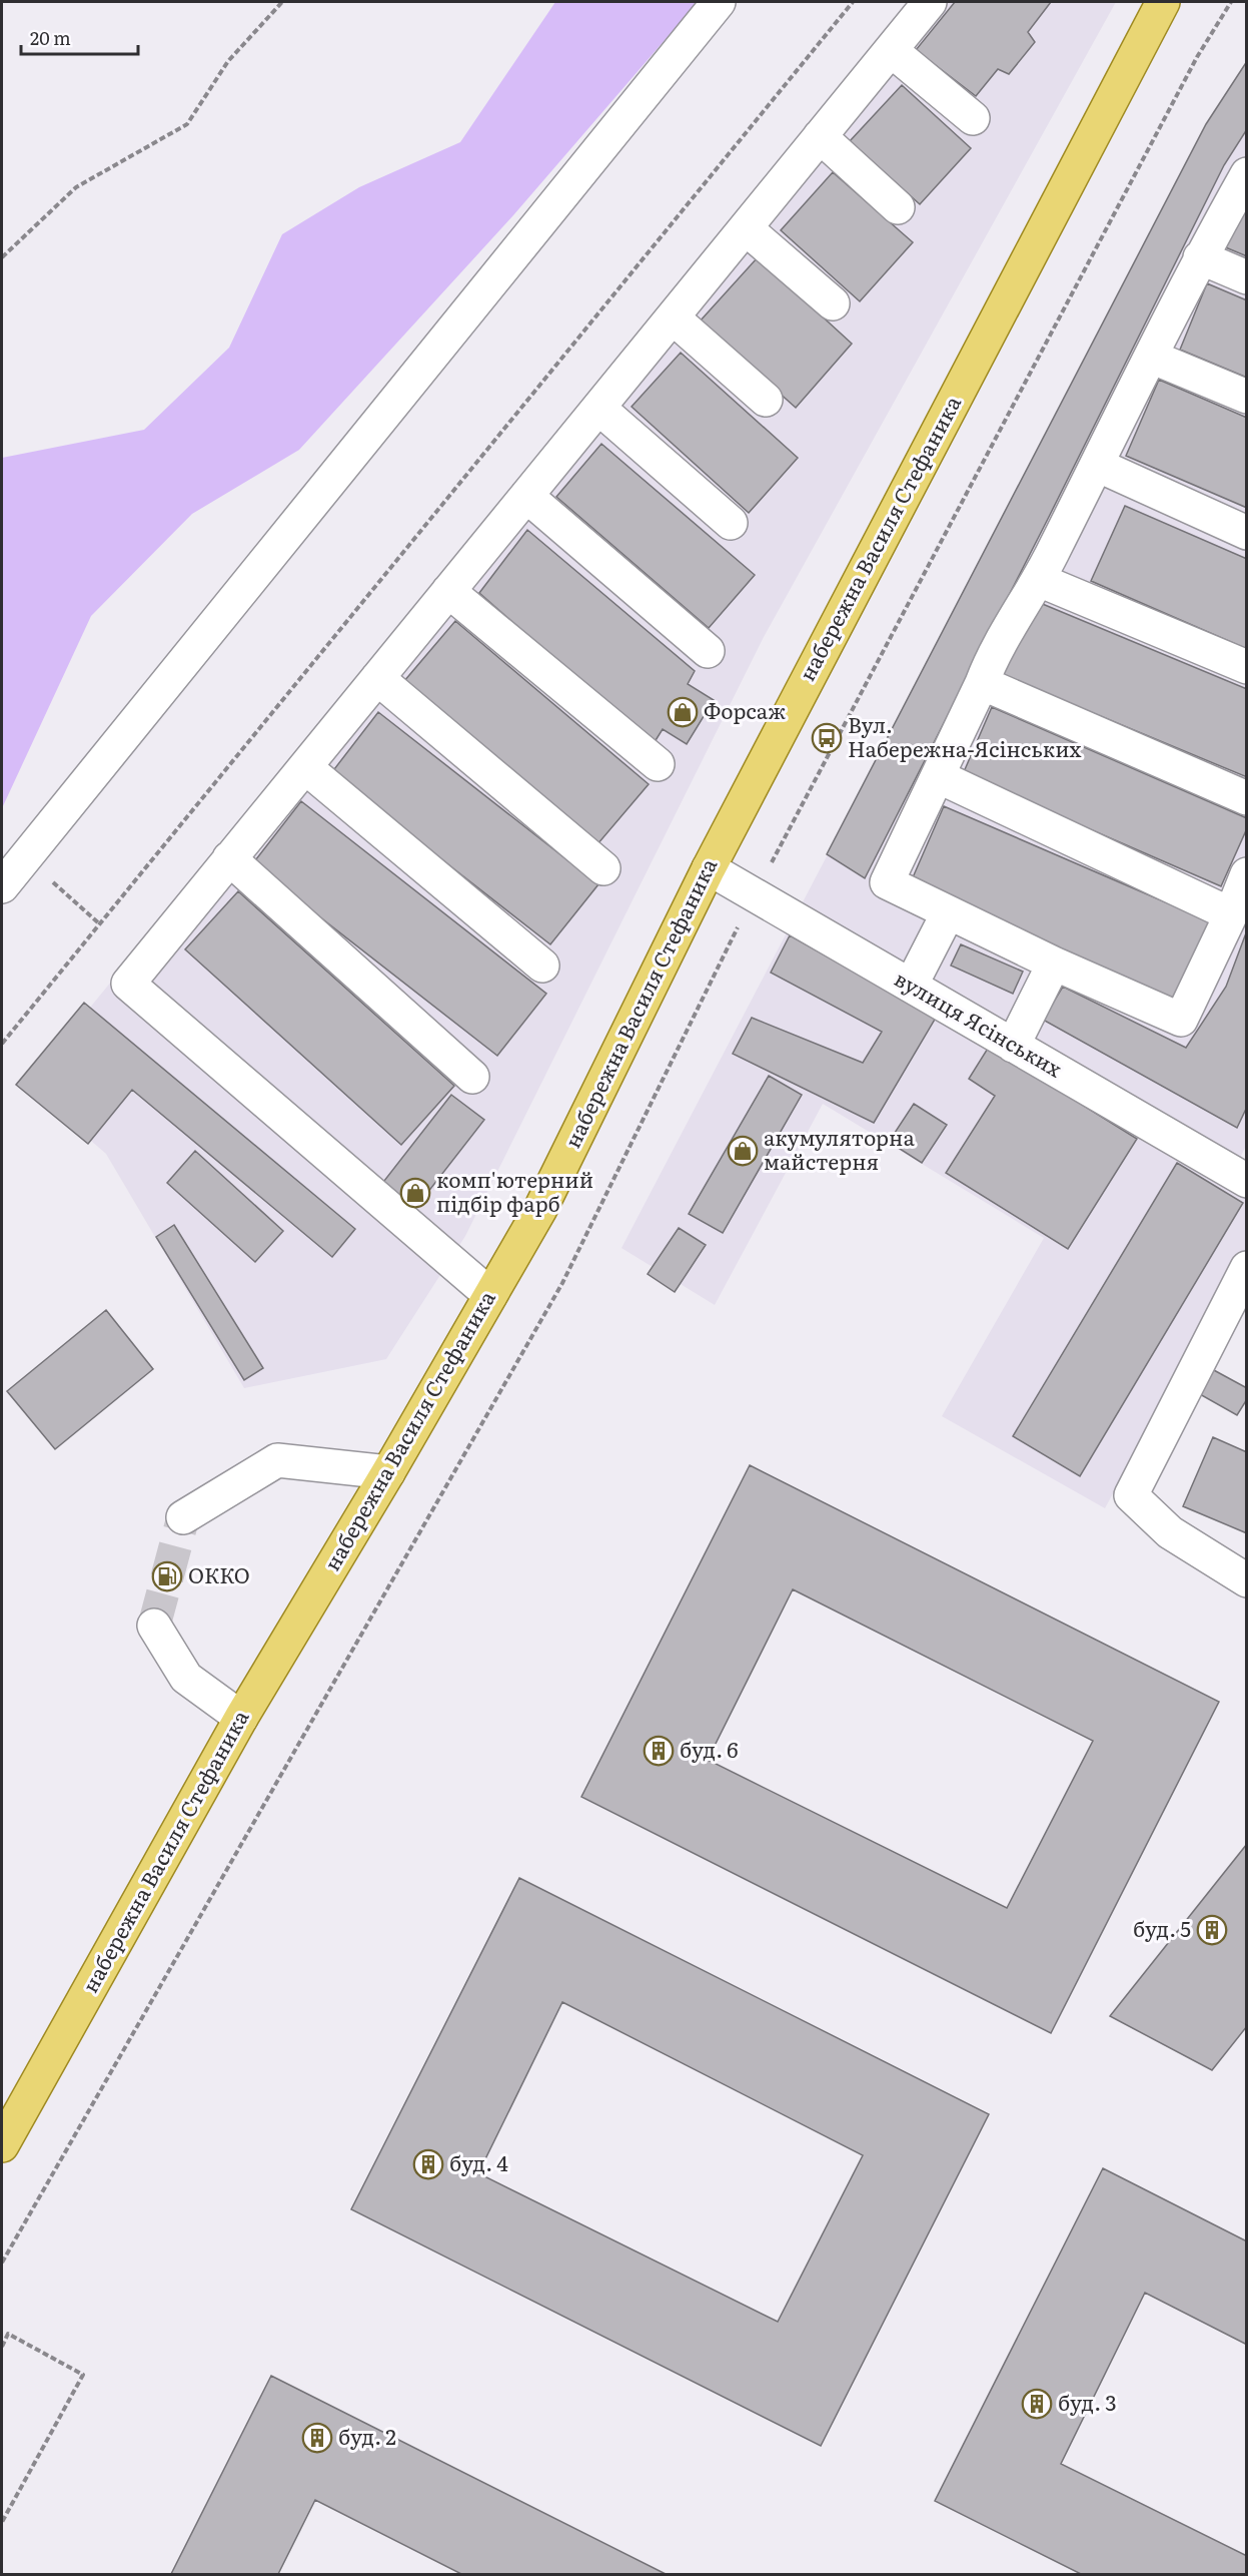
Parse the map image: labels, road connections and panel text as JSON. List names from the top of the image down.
{
  "streets": {
    "main road": ["набережна Василя Стефаника"],
    "street": ["вулиця Ясінських"]
  },
  "crossings": [
    ["набережна Василя Стефаника", "вулиця Ясінських"]
  ],
  "places": {
    "shop": ["Форсаж", "акумуляторна майстерня", "комп'ютерний підбір фарб"],
    "bus stop": ["Вул. Набережна-Ясінських"],
    "fuel station": ["ОККО"],
    "building": [
      "буд. 6",
      "буд. 5",
      "буд. 4",
      "буд. 3",
      "буд. 2"
    ]
  },
  "scale_bar": "20 m"
}
